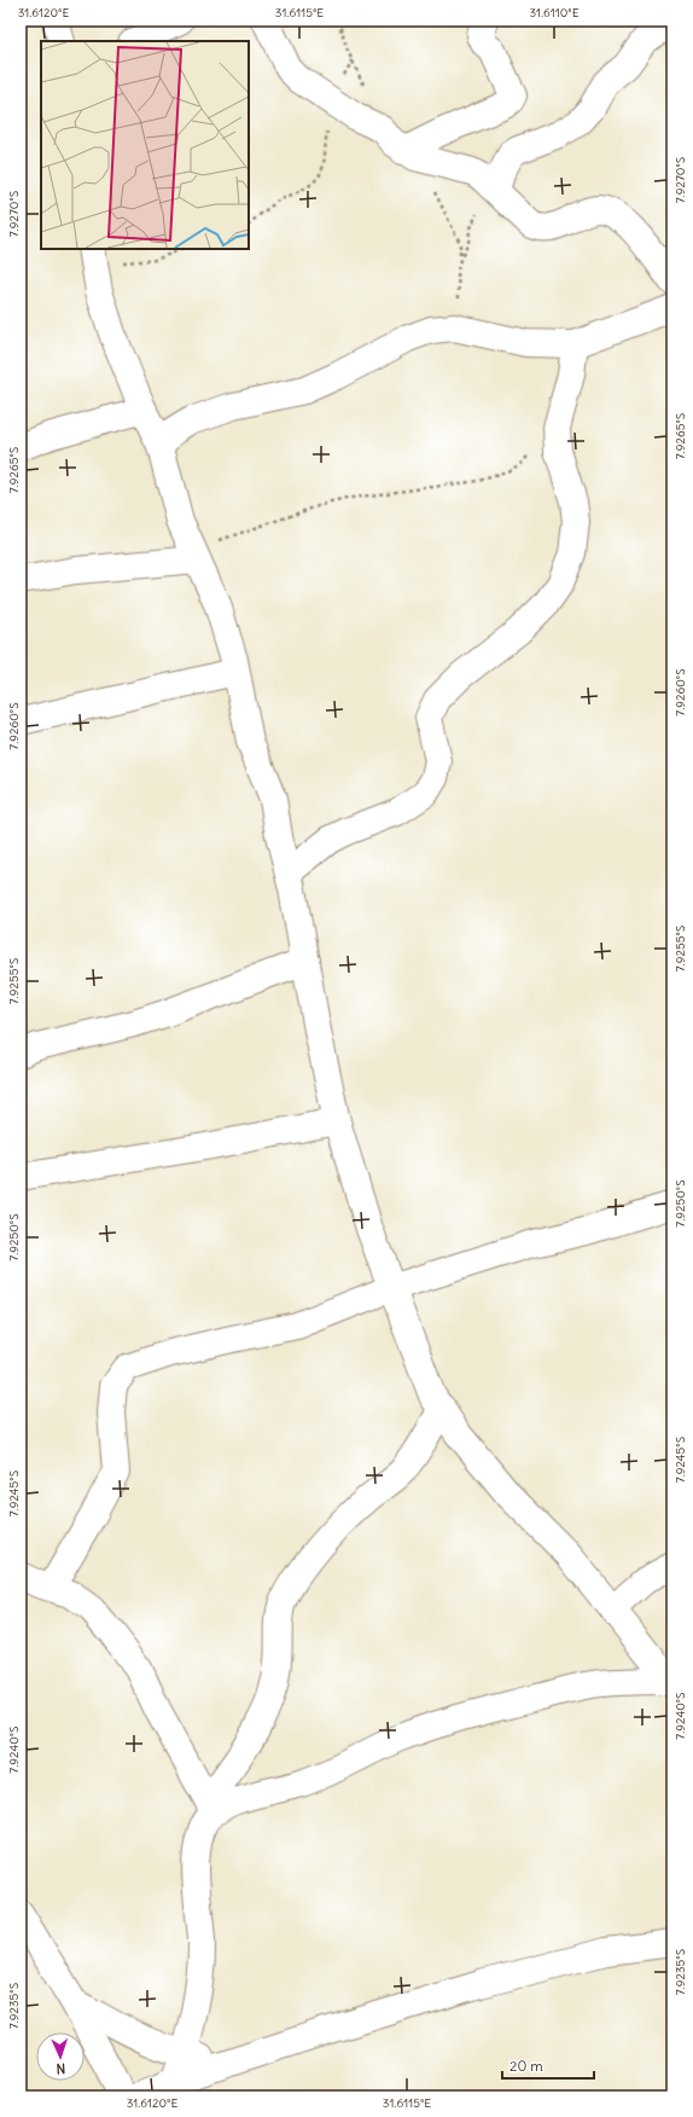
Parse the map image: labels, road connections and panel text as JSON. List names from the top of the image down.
{
  "scale_bar": "20 m",
  "north": "bottom",
  "coordinates": [
    "31.6120°E",
    "31.6115°E",
    "31.6110°E",
    "7.9270°S",
    "7.9265°S",
    "7.9260°S",
    "7.9255°S",
    "7.9250°S",
    "7.9245°S",
    "7.9240°S",
    "7.9235°S"
  ]
}
